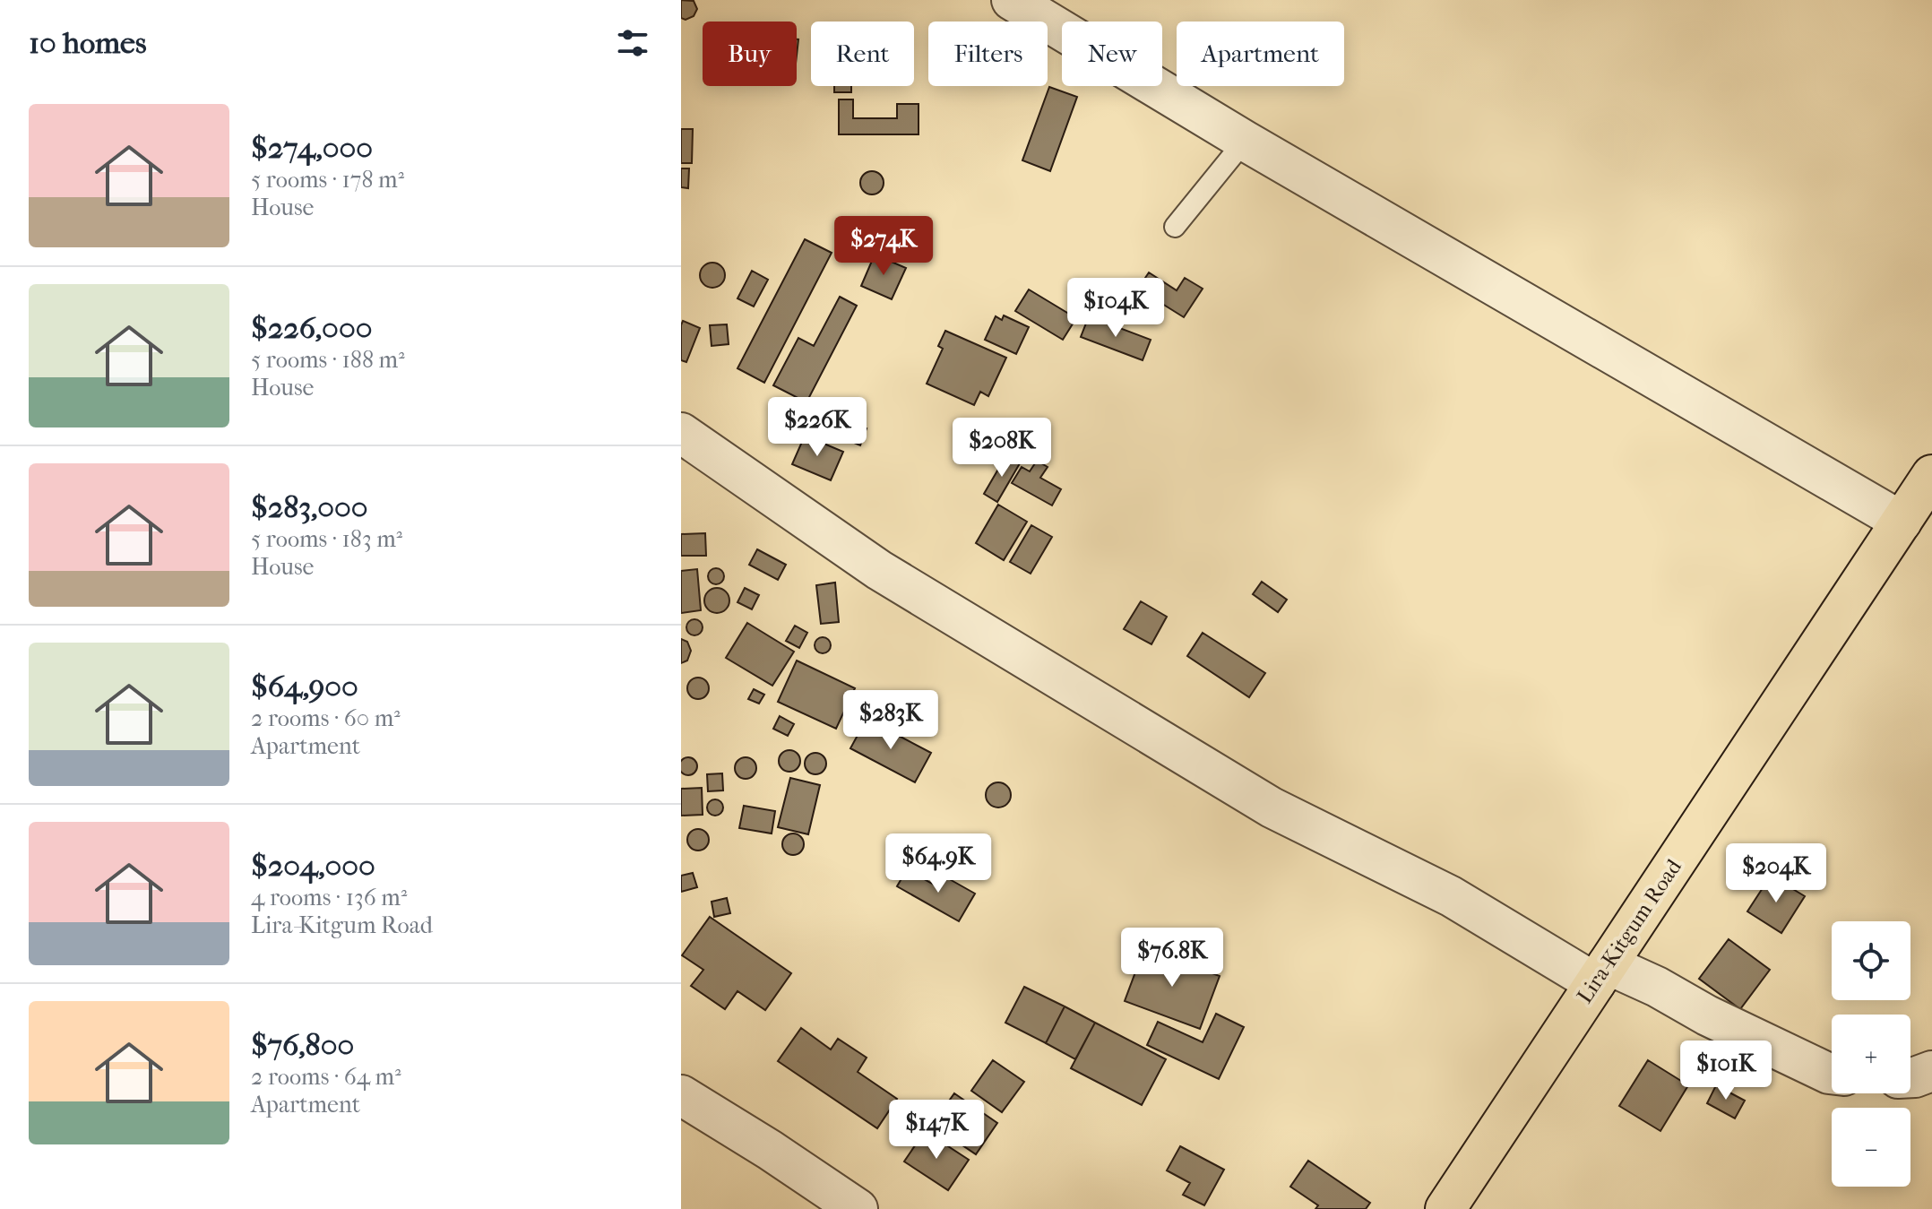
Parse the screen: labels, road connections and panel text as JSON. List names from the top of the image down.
{
  "streets": {
    "main road": ["Lira-Kitgum Road"]
  },
  "page": {
    "heading": "10 homes",
    "chip": [
      "Buy",
      "Rent",
      "Filters",
      "New",
      "Apartment"
    ],
    "list": [
      {
        "name": "$274,000",
        "note": "5 rooms · 178 m² · House"
      },
      {
        "name": "$226,000",
        "note": "5 rooms · 188 m² · House"
      },
      {
        "name": "$283,000",
        "note": "5 rooms · 183 m² · House"
      },
      {
        "name": "$64,900",
        "note": "2 rooms · 60 m² · Apartment"
      },
      {
        "name": "$204,000",
        "note": "4 rooms · 136 m² · Lira-Kitgum Road"
      },
      {
        "name": "$76,800",
        "note": "2 rooms · 64 m² · Apartment"
      }
    ],
    "price": [
      "$274K",
      "$104K",
      "$226K",
      "$208K",
      "$283K",
      "$64.9K",
      "$204K",
      "$76.8K",
      "$101K",
      "$147K"
    ],
    "map_buttons": ["+", "−"]
  }
}
